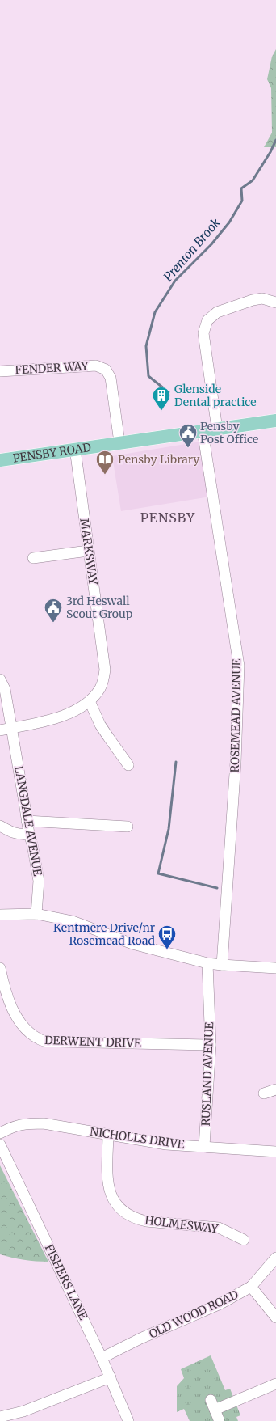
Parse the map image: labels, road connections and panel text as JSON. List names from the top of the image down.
{
  "streets": {
    "main road": ["PENSBY ROAD"],
    "street": [
      "FENDER WAY",
      "MARKSWAY",
      "ROSEMEAD AVENUE",
      "LANGDALE AVENUE",
      "DERWENT DRIVE",
      "RUSLAND AVENUE",
      "NICHOLLS DRIVE",
      "HOLMESWAY",
      "FISHERS LANE",
      "OLD WOOD ROAD"
    ]
  },
  "crossings": [
    ["FENDER WAY", "PENSBY ROAD"],
    ["PENSBY ROAD", "MARKSWAY"],
    ["PENSBY ROAD", "ROSEMEAD AVENUE"],
    ["MARKSWAY", "LANGDALE AVENUE"],
    ["DERWENT DRIVE", "RUSLAND AVENUE"],
    ["RUSLAND AVENUE", "NICHOLLS DRIVE"],
    ["NICHOLLS DRIVE", "HOLMESWAY"],
    ["FISHERS LANE", "OLD WOOD ROAD"]
  ],
  "districts": ["PENSBY"],
  "water": ["Prenton Brook"],
  "places": {
    "building": ["Glenside Dental practice"],
    "public building": ["Pensby Post Office", "3rd Heswall Scout Group"],
    "library": ["Pensby Library"],
    "bus stop": ["Kentmere Drive/nr Rosemead Road"]
  }
}
